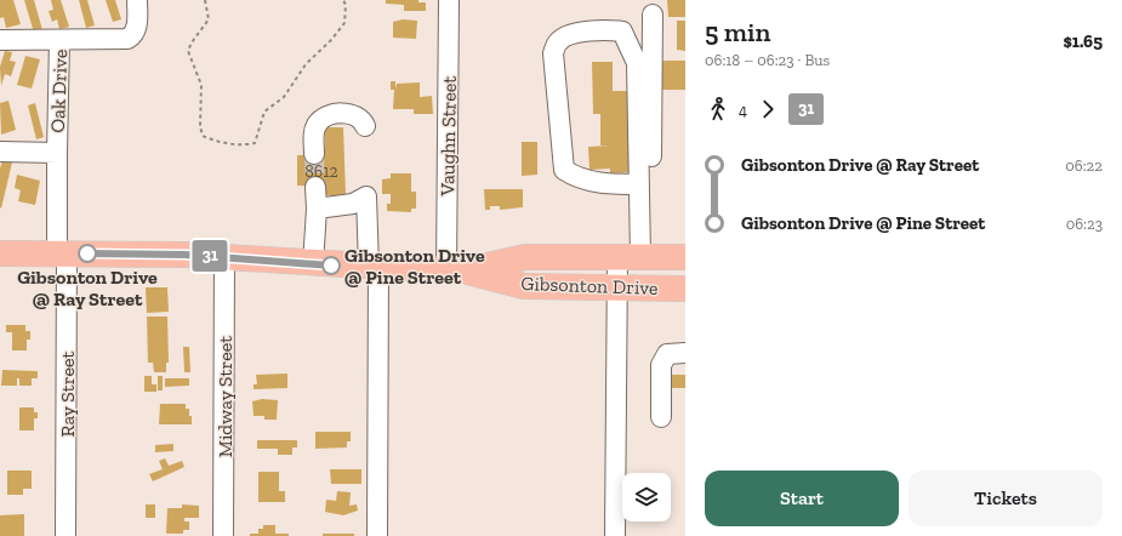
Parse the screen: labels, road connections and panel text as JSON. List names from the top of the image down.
{
  "streets": {
    "main road": ["Gibsonton Drive"],
    "street": [
      "Oak Drive",
      "Vaughn Street",
      "Ray Street",
      "Midway Street"
    ]
  },
  "crossings": [
    ["Oak Drive", "Gibsonton Drive"],
    ["Oak Drive", "Ray Street"],
    ["Vaughn Street", "Gibsonton Drive"],
    ["Gibsonton Drive", "Ray Street"],
    ["Gibsonton Drive", "Midway Street"]
  ],
  "places": ["Gibsonton Drive @ Ray Street", "Gibsonton Drive @ Pine Street"],
  "lines": ["bus line 31"],
  "house_numbers": ["8612"],
  "page": {
    "on_map": "31",
    "heading": ["5 min", "06:18 – 06:23 · Bus", "$1.65"],
    "legs": ["4", "31"],
    "list": [
      {
        "name": "Gibsonton Drive @ Ray Street",
        "value": "06:22"
      },
      {
        "name": "Gibsonton Drive @ Pine Street",
        "value": "06:23"
      }
    ],
    "buttons": ["Start", "Tickets"]
  }
}
